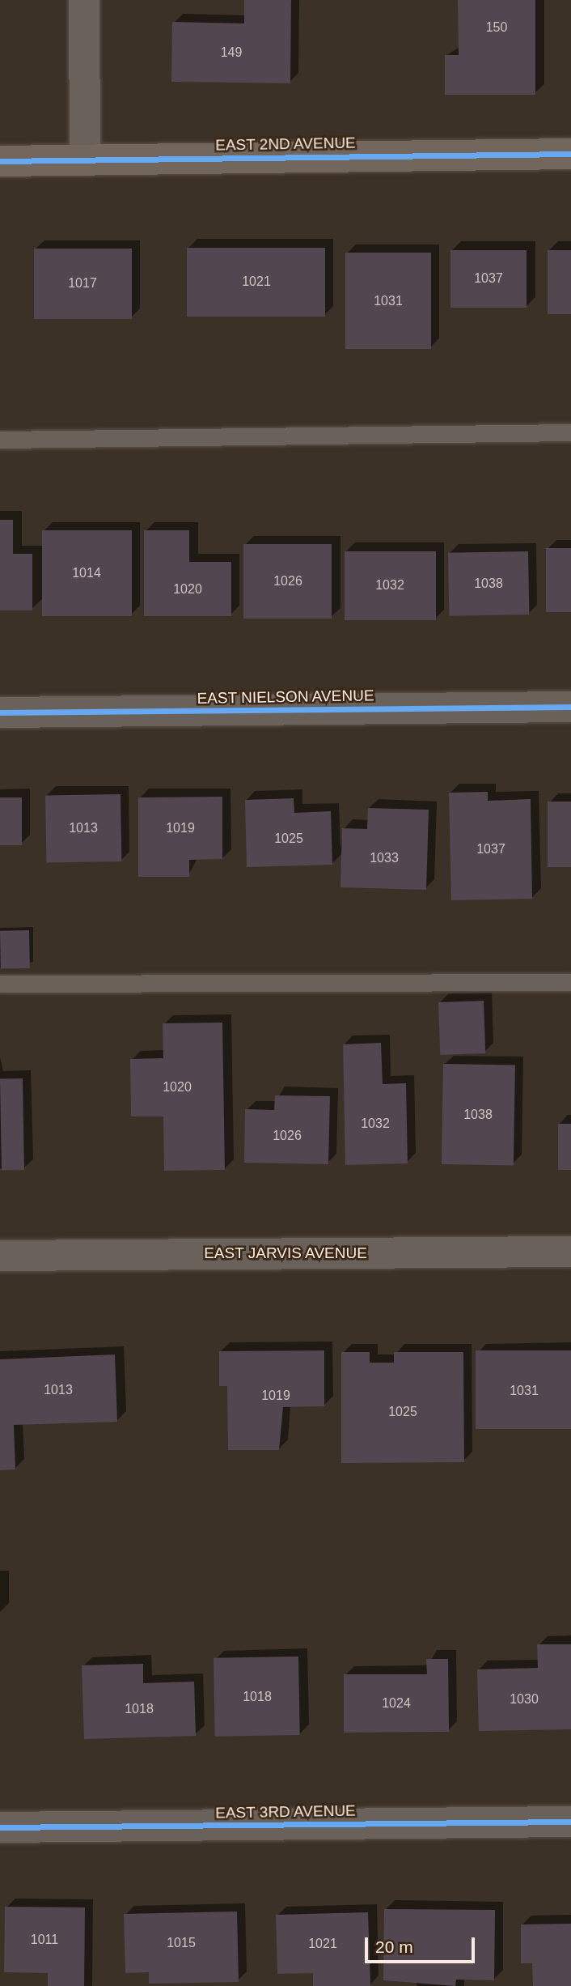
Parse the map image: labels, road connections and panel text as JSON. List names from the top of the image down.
{
  "streets": {
    "street": [
      "EAST 2ND AVENUE",
      "EAST NIELSON AVENUE",
      "EAST JARVIS AVENUE",
      "EAST 3RD AVENUE"
    ]
  },
  "house_numbers": [
    "150",
    "149",
    "1037",
    "1021",
    "1017",
    "1031",
    "1014",
    "1026",
    "1038",
    "1032",
    "1020",
    "1013",
    "1019",
    "1025",
    "1037",
    "1033",
    "1020",
    "1038",
    "1032",
    "1026",
    "1013",
    "1031",
    "1019",
    "1025",
    "1018",
    "1030",
    "1024",
    "1018",
    "1011",
    "1015",
    "1021"
  ],
  "scale_bar": "20 m"
}
